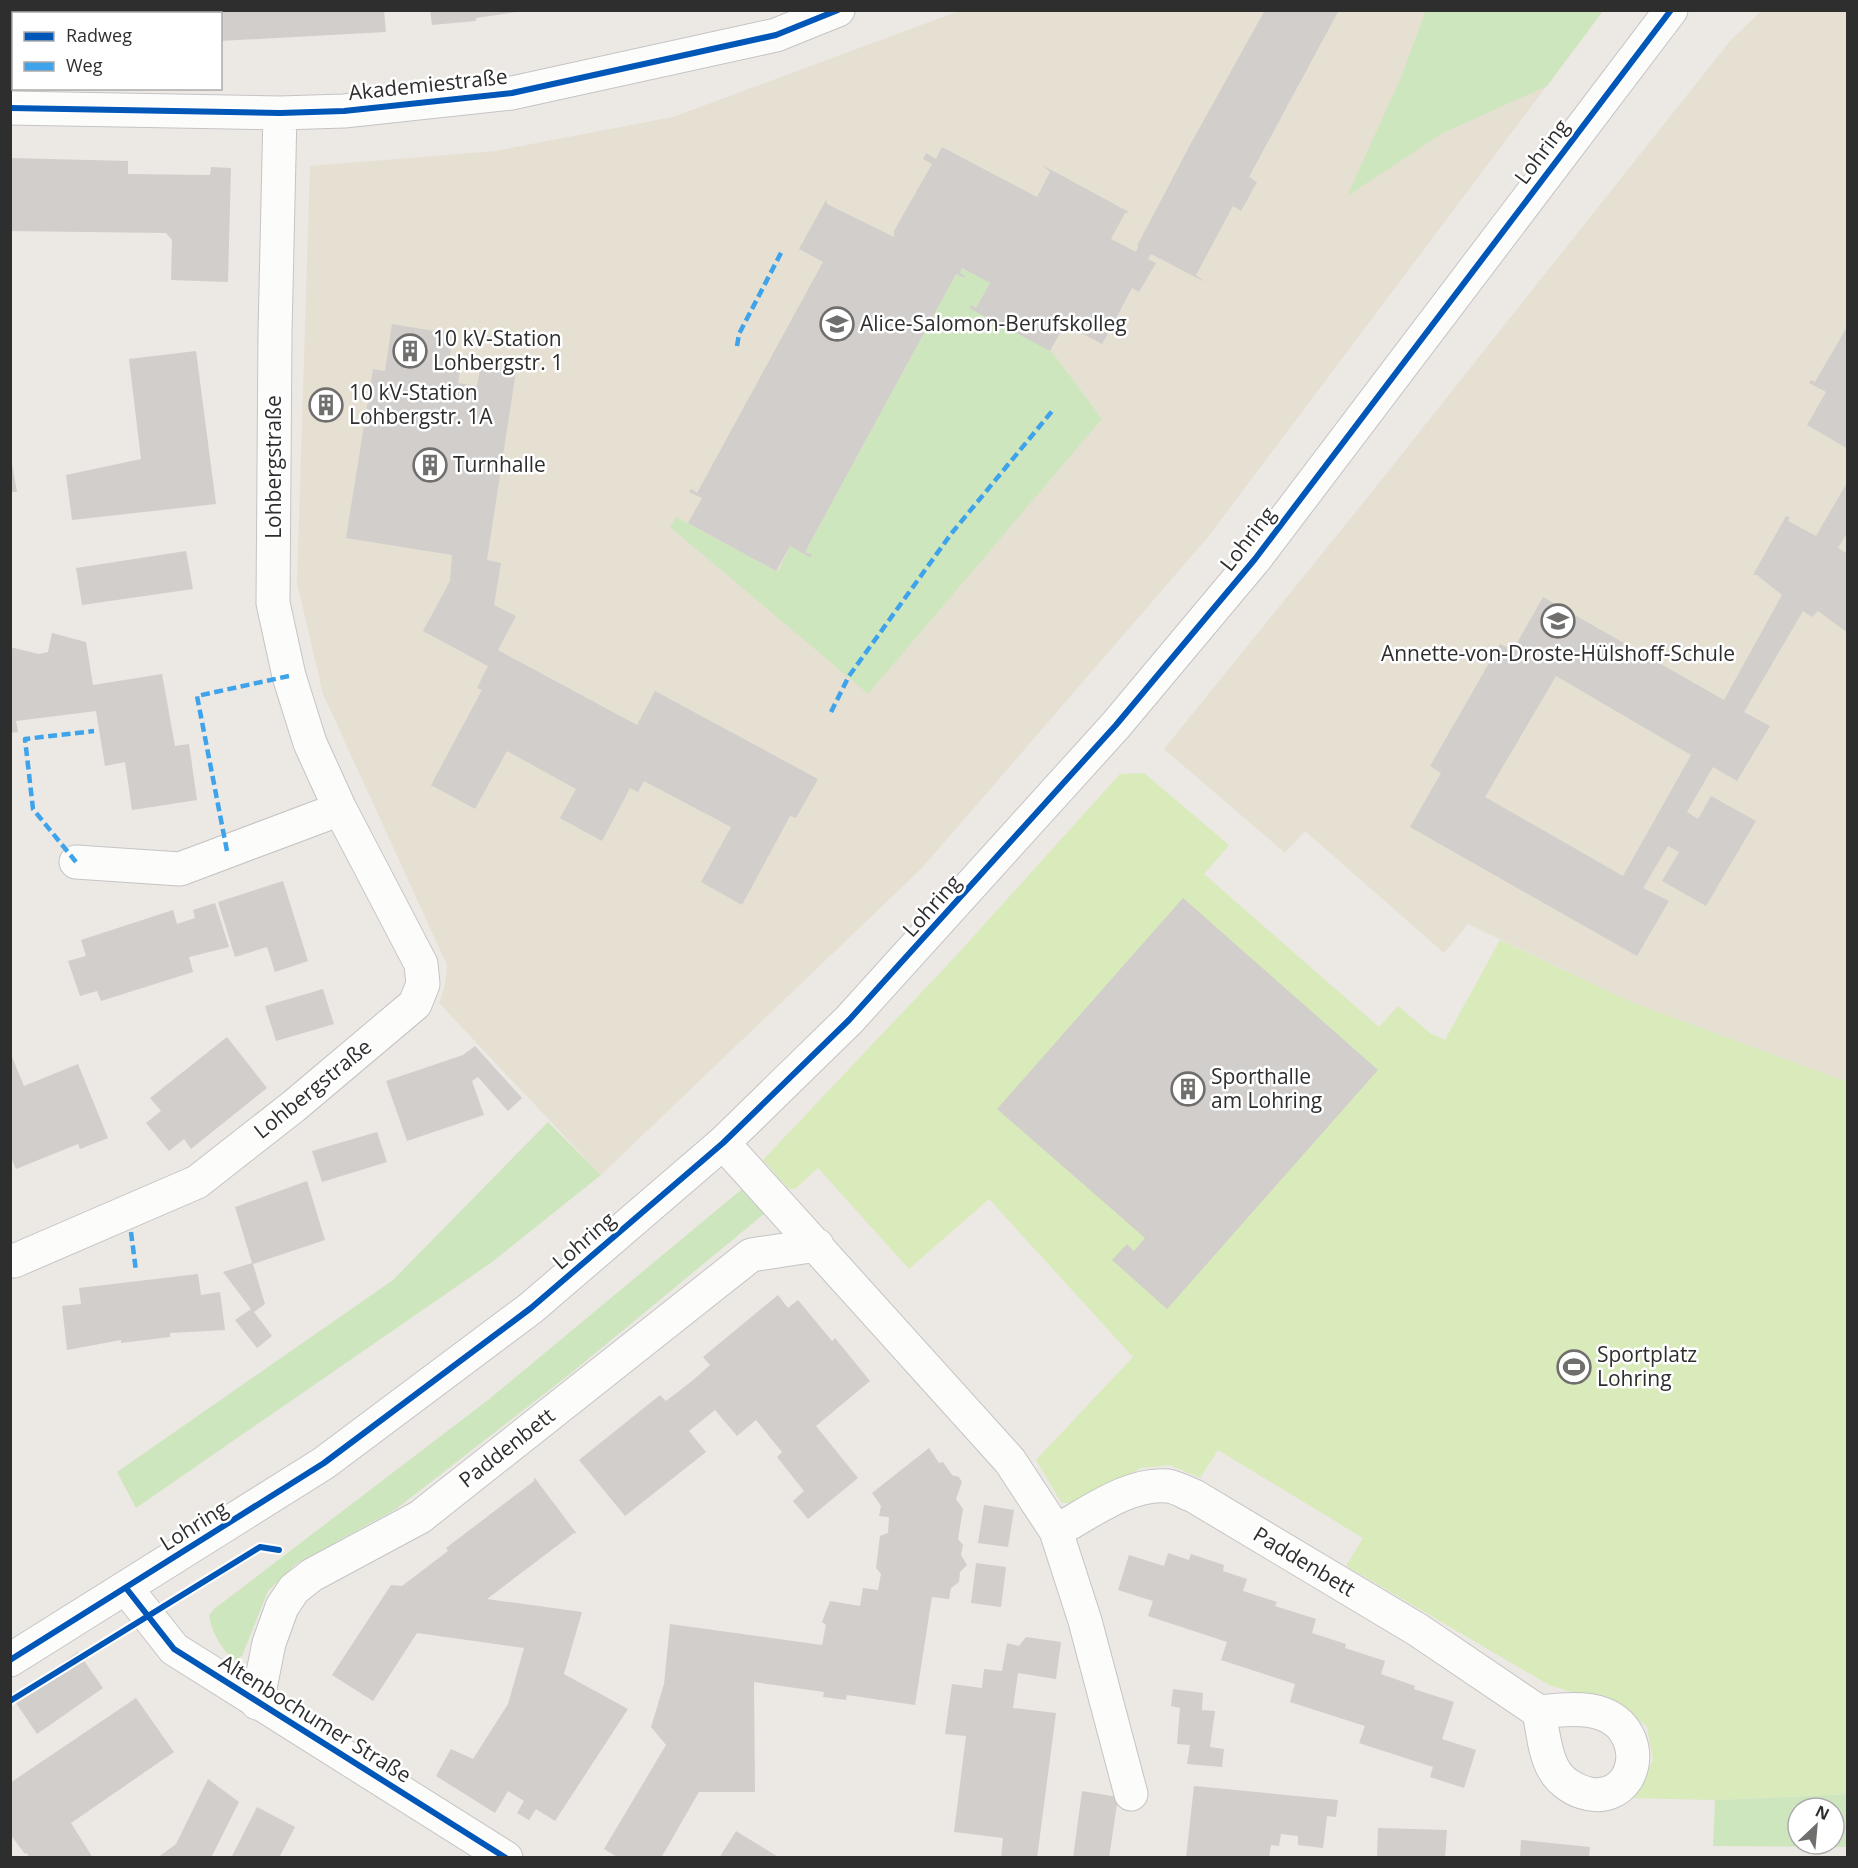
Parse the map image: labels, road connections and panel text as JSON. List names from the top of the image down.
{
  "streets": {
    "street": [
      "Akademiestraße",
      "Lohring",
      "Lohbergstraße",
      "Paddenbett",
      "Altenbochumer Straße"
    ]
  },
  "crossings": [
    ["Akademiestraße", "Lohbergstraße"],
    ["Lohring", "Altenbochumer Straße"],
    ["Paddenbett", "Altenbochumer Straße"]
  ],
  "places": {
    "school or university": ["Alice-Salomon-Berufskolleg", "Annette-von-Droste-Hülshoff-Schule"],
    "building": [
      "10 kV-Station Lohbergstr. 1",
      "10 kV-Station Lohbergstr. 1A",
      "Turnhalle",
      "Sporthalle am Lohring"
    ],
    "sports": ["Sportplatz Lohring"]
  },
  "legend": ["Radweg", "Weg"],
  "north": "top right"
}
